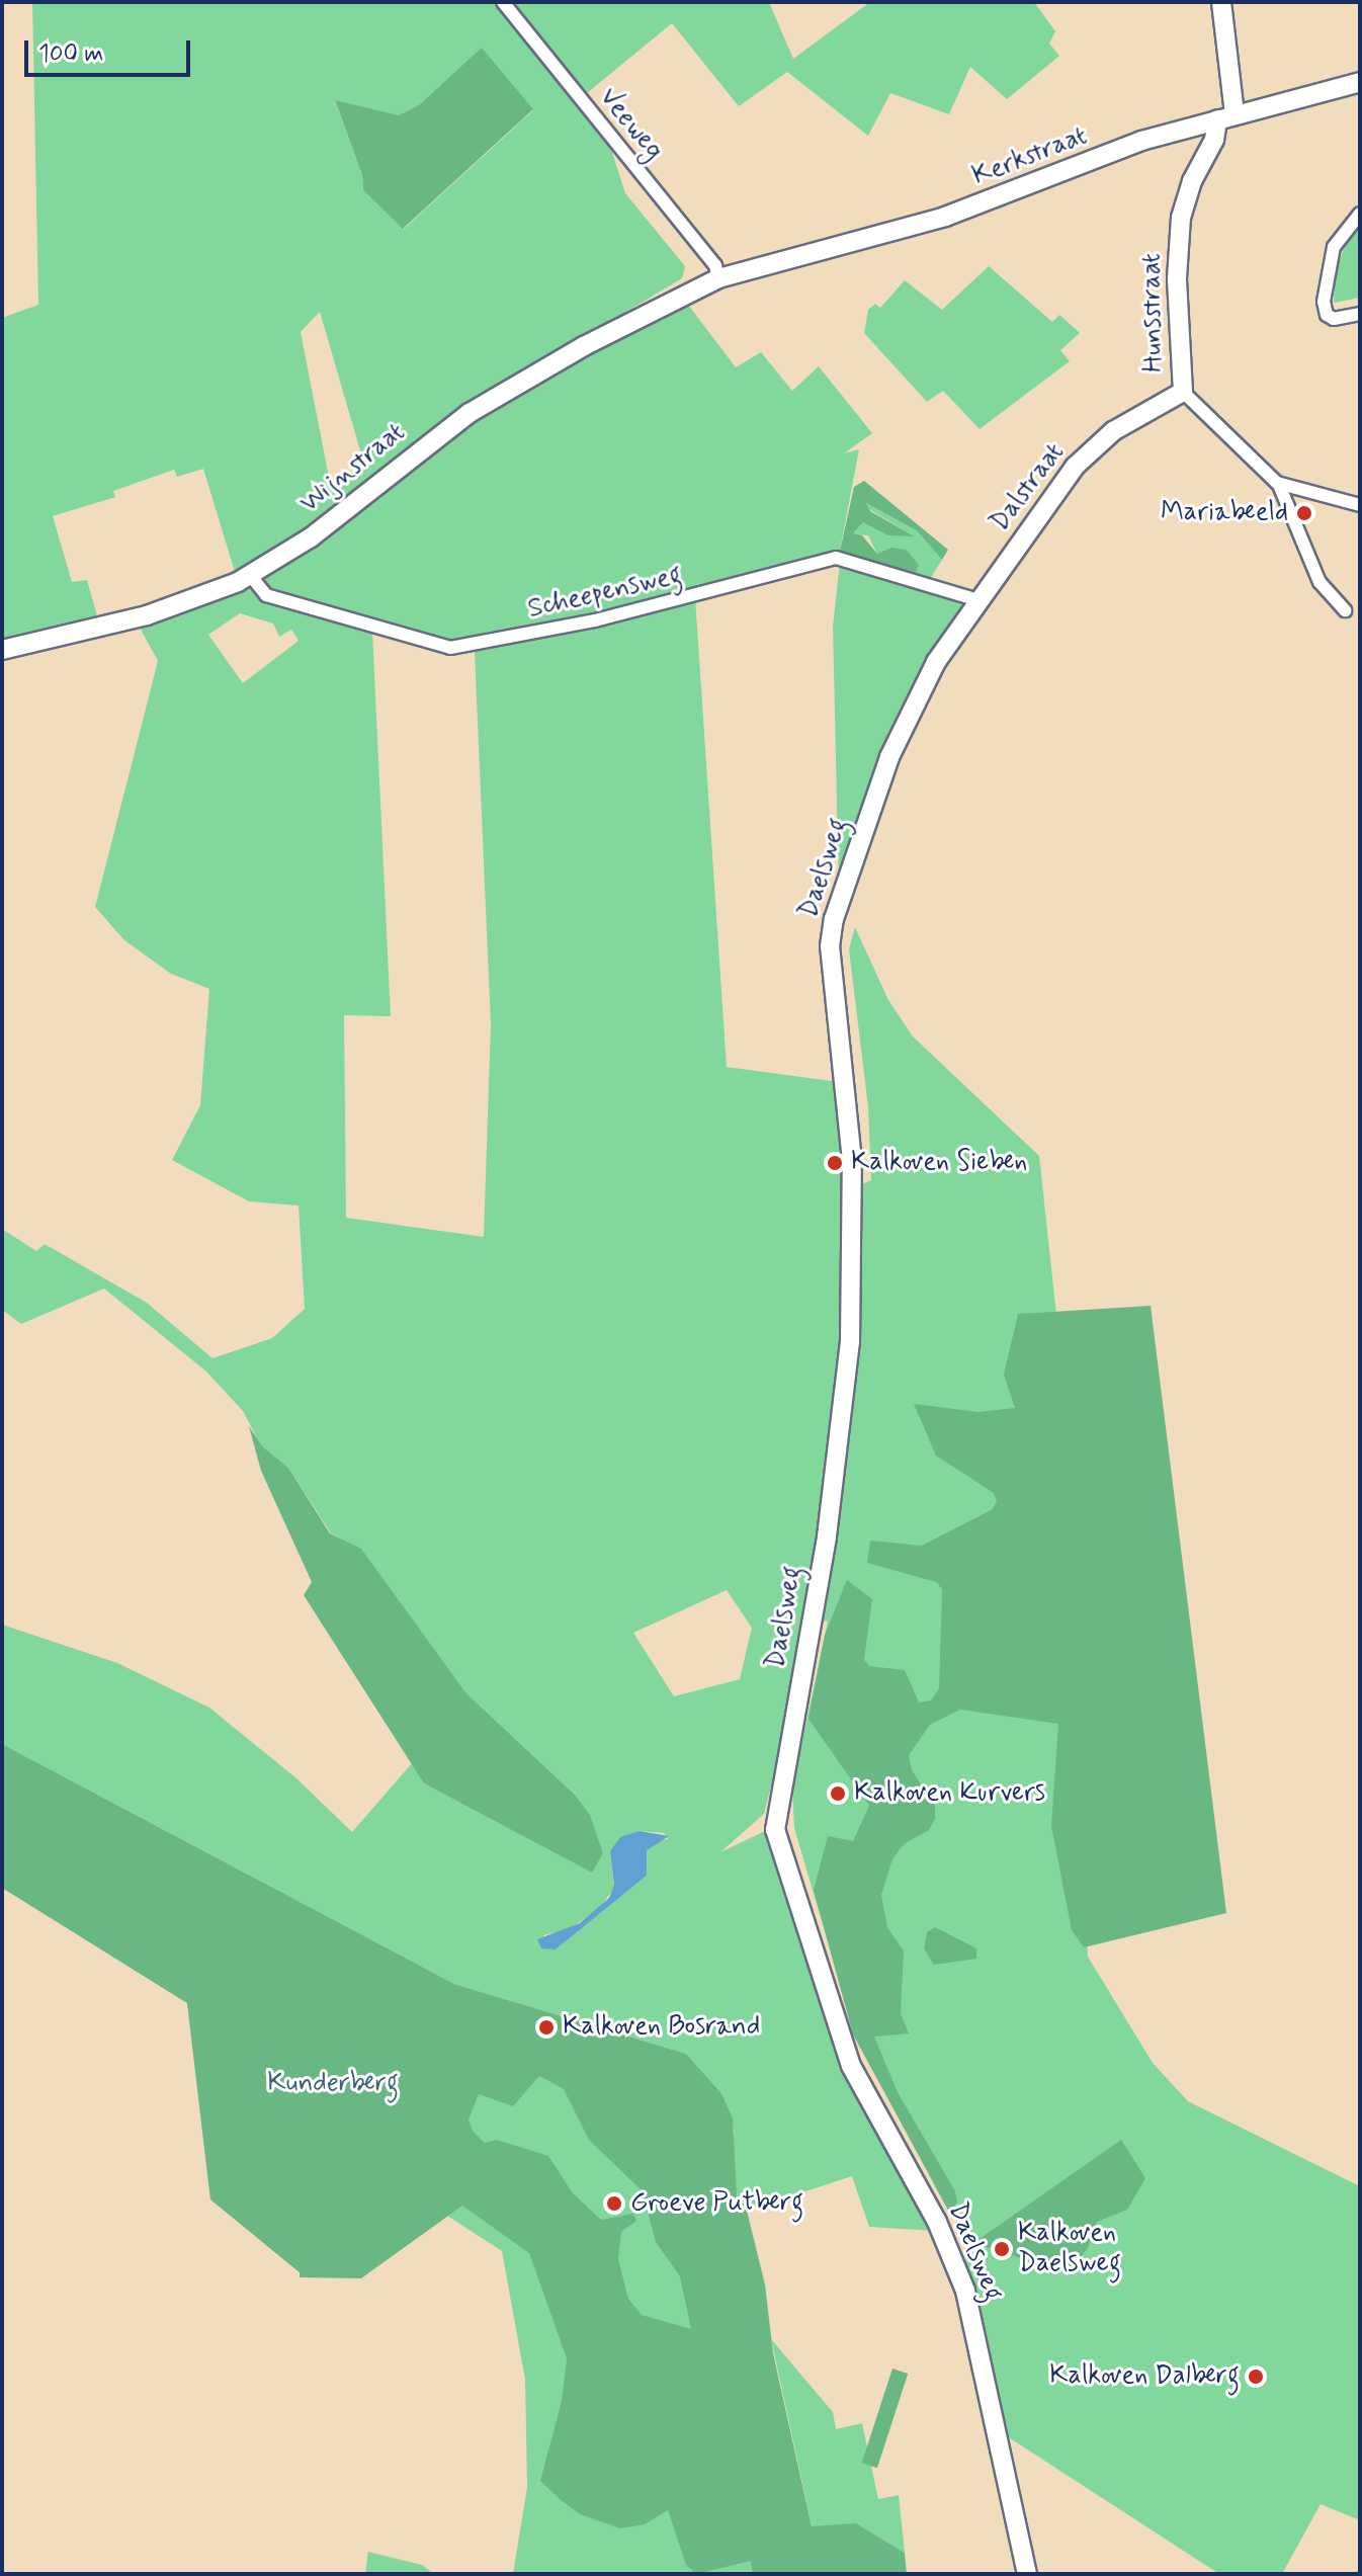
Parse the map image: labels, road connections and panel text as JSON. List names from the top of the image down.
{
  "streets": {
    "street": [
      "Veeweg",
      "Kerkstraat",
      "Hunsstraat",
      "Wijnstraat",
      "Dalstraat",
      "Scheepensweg",
      "Daelsweg"
    ]
  },
  "crossings": [
    ["Veeweg", "Kerkstraat"],
    ["Veeweg", "Wijnstraat"],
    ["Kerkstraat", "Hunsstraat"],
    ["Kerkstraat", "Wijnstraat"],
    ["Hunsstraat", "Dalstraat"],
    ["Wijnstraat", "Scheepensweg"],
    ["Dalstraat", "Scheepensweg"],
    ["Dalstraat", "Daelsweg"]
  ],
  "parks": ["Kunderberg"],
  "places": [
    "Mariabeeld",
    "Kalkoven Sieben",
    "Kalkoven Kurvers",
    "Kalkoven Bosrand",
    "Groeve Putberg",
    "Kalkoven Daelsweg",
    "Kalkoven Dalberg"
  ],
  "scale_bar": "100 m"
}
